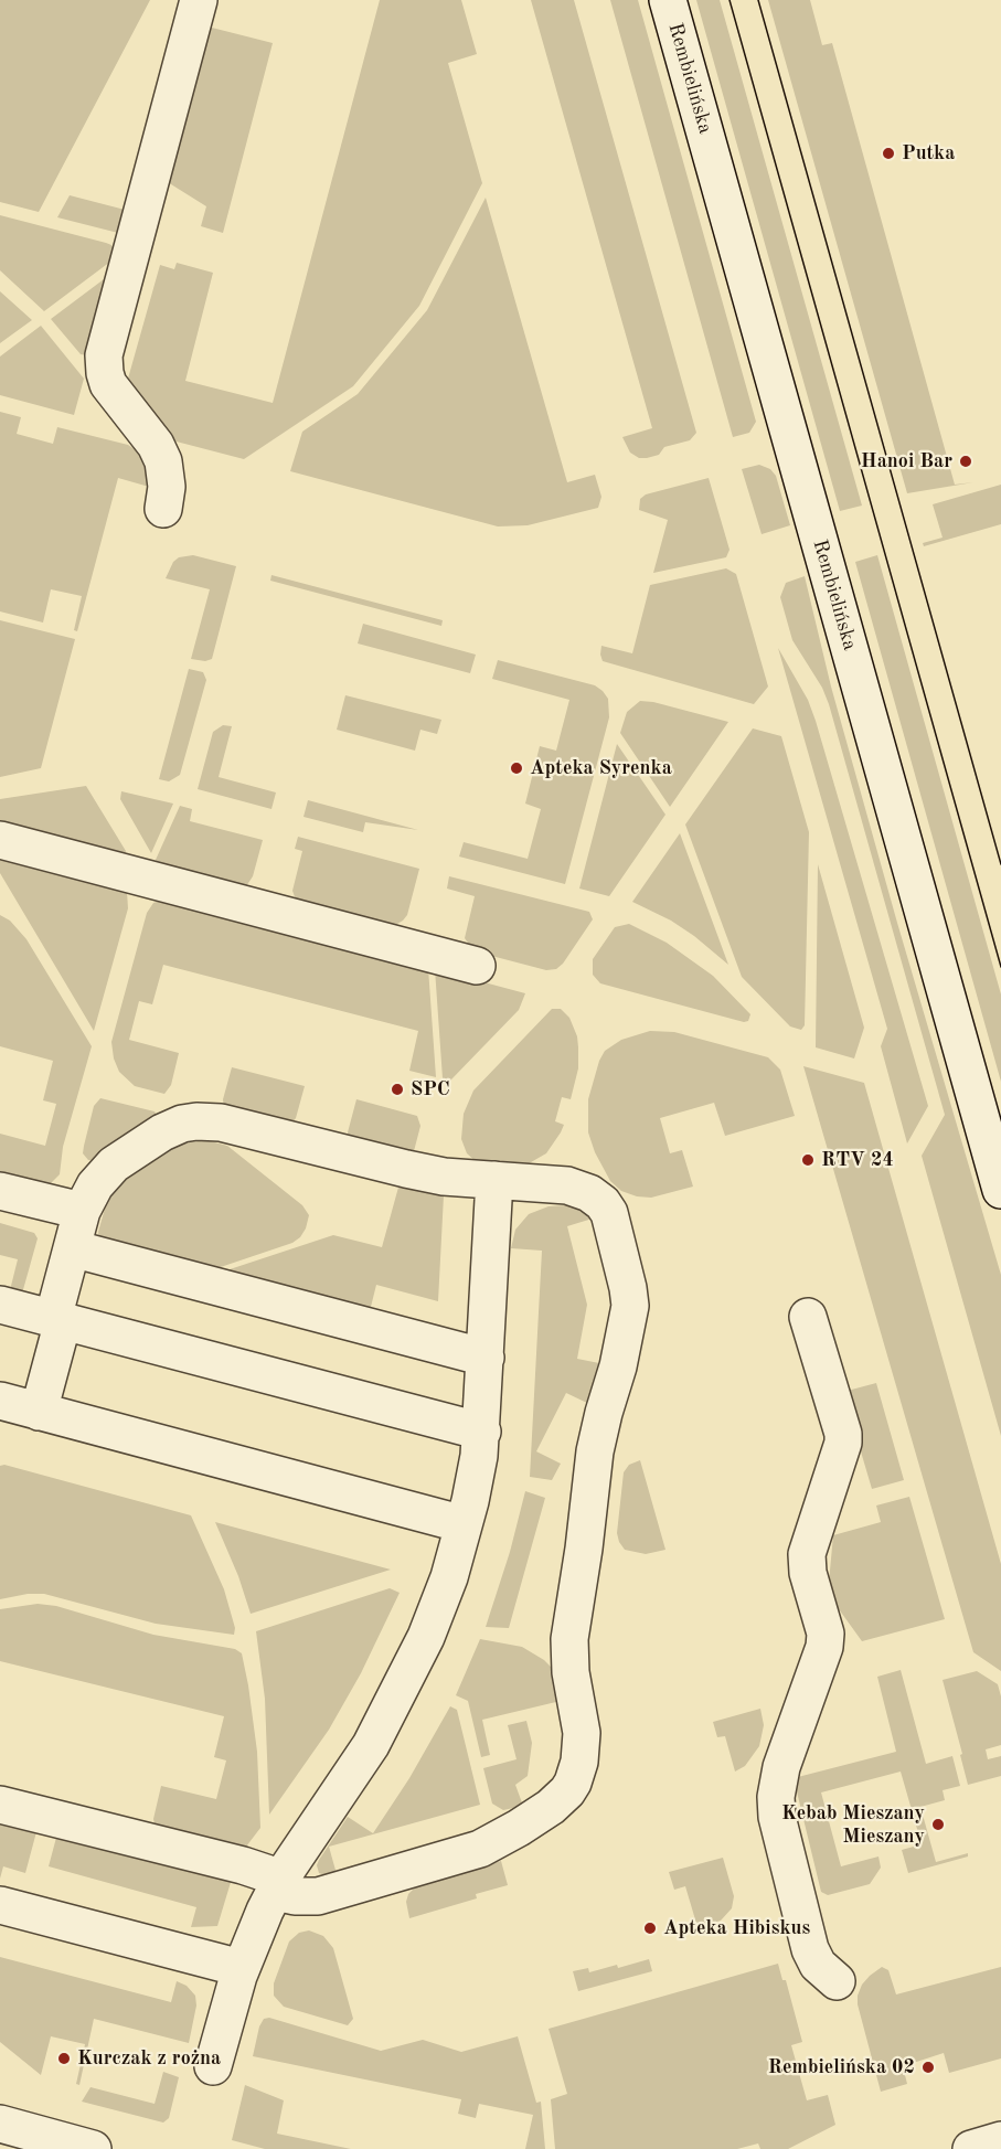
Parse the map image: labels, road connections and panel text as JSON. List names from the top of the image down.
{
  "streets": {
    "street": ["Rembielińska"]
  },
  "places": [
    "Putka",
    "Hanoi Bar",
    "Apteka Syrenka",
    "SPC",
    "RTV 24",
    "Kebab Mieszany Mieszany",
    "Apteka Hibiskus",
    "Kurczak z rożna",
    "Rembielińska 02"
  ]
}
